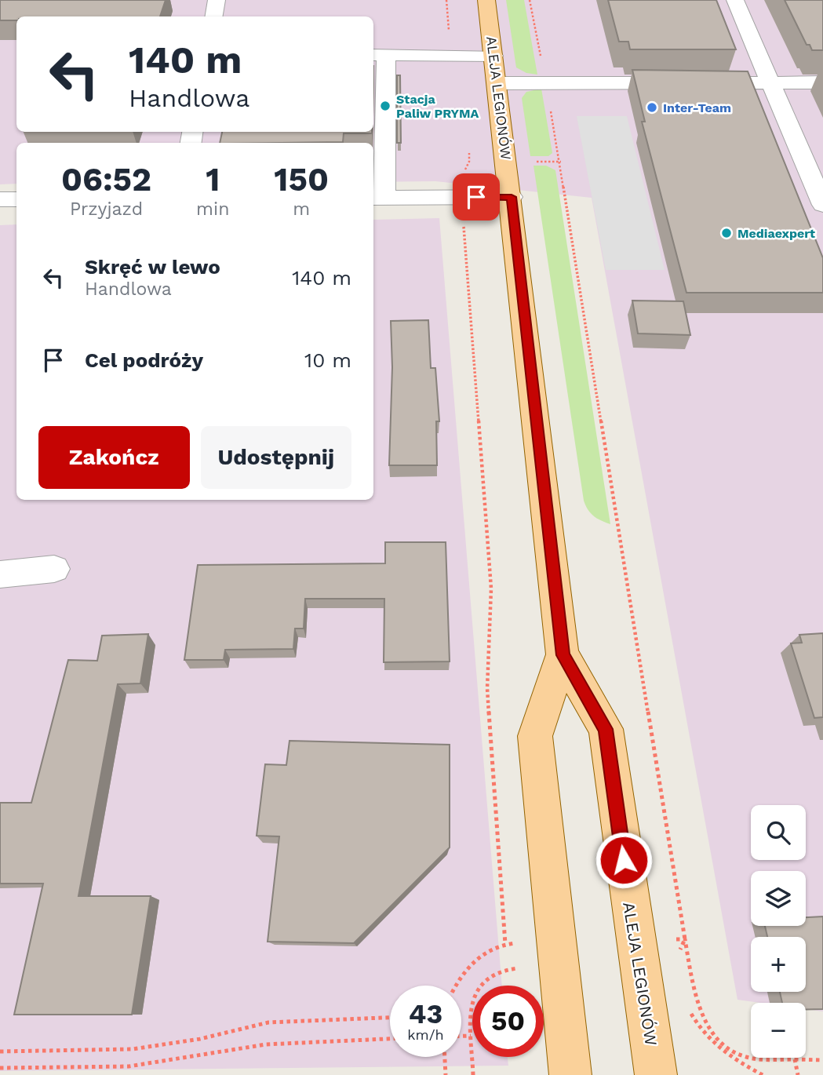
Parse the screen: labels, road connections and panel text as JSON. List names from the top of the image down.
{
  "streets": {
    "main road": ["ALEJA LEGIONÓW"]
  },
  "places": ["Stacja Paliw PRYMA", "Inter-Team", "Mediaexpert"],
  "page": {
    "turn": ["140 m", "Handlowa"],
    "eta": [
      "06:52",
      "Przyjazd",
      "1",
      "min",
      "150",
      "m"
    ],
    "list": [
      {
        "name": "Skręć w lewo",
        "note": "Handlowa",
        "value": "140 m"
      },
      {
        "name": "Cel podróży",
        "value": "10 m"
      }
    ],
    "buttons": ["Zakończ", "Udostępnij"],
    "map_buttons": ["+", "−"],
    "speed": "43 km/h",
    "limit": "50"
  }
}
